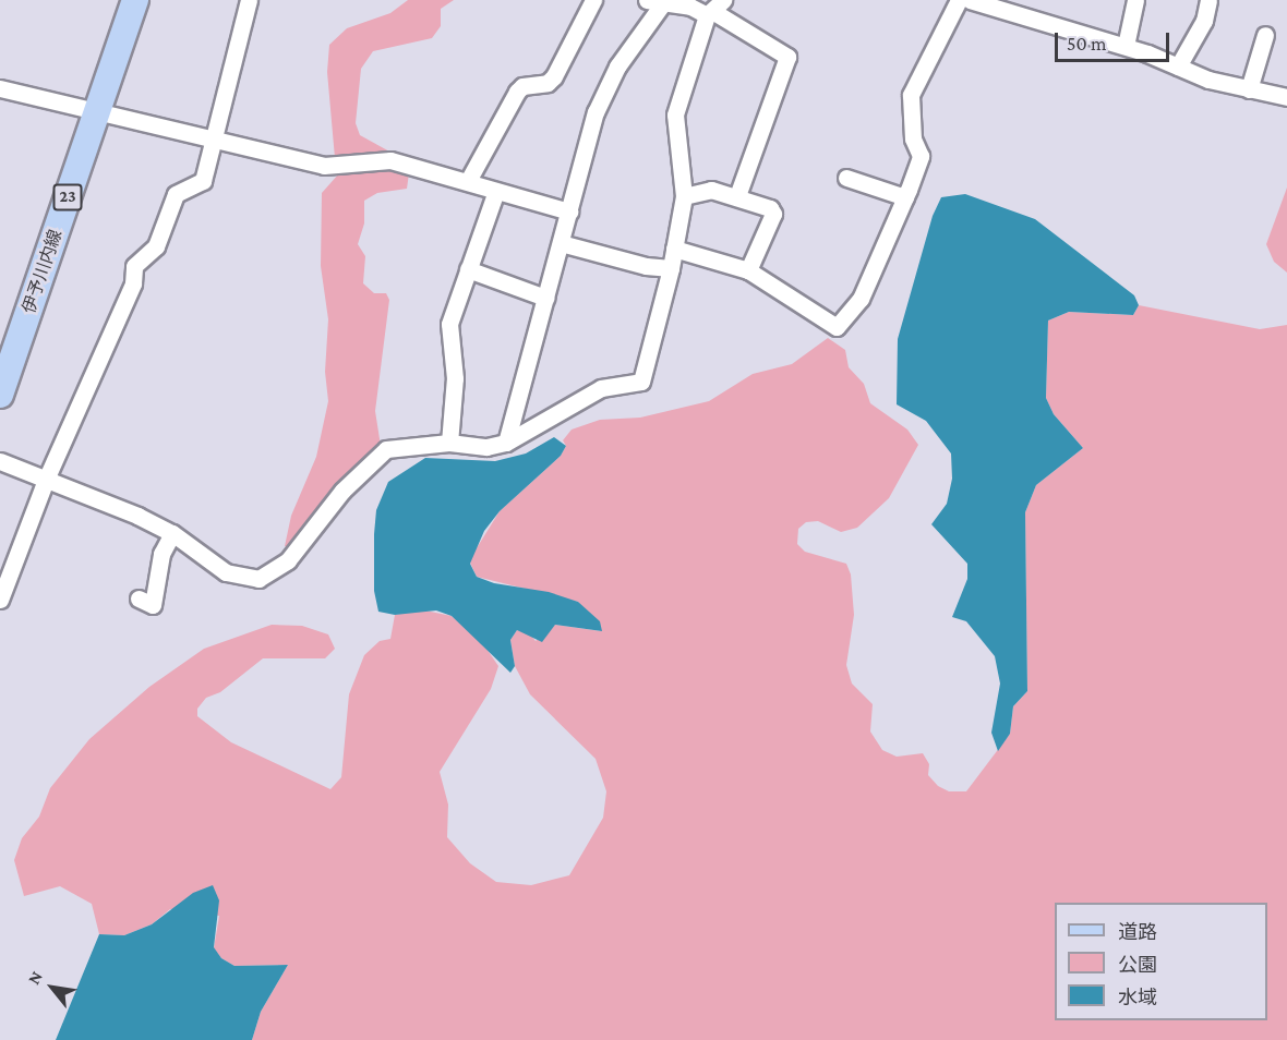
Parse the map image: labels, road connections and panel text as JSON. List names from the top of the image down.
{
  "streets": {
    "main road": ["23", "伊予川内線"]
  },
  "legend": ["道路", "公園", "水域"],
  "scale_bar": "50 m",
  "north": "top left"
}
